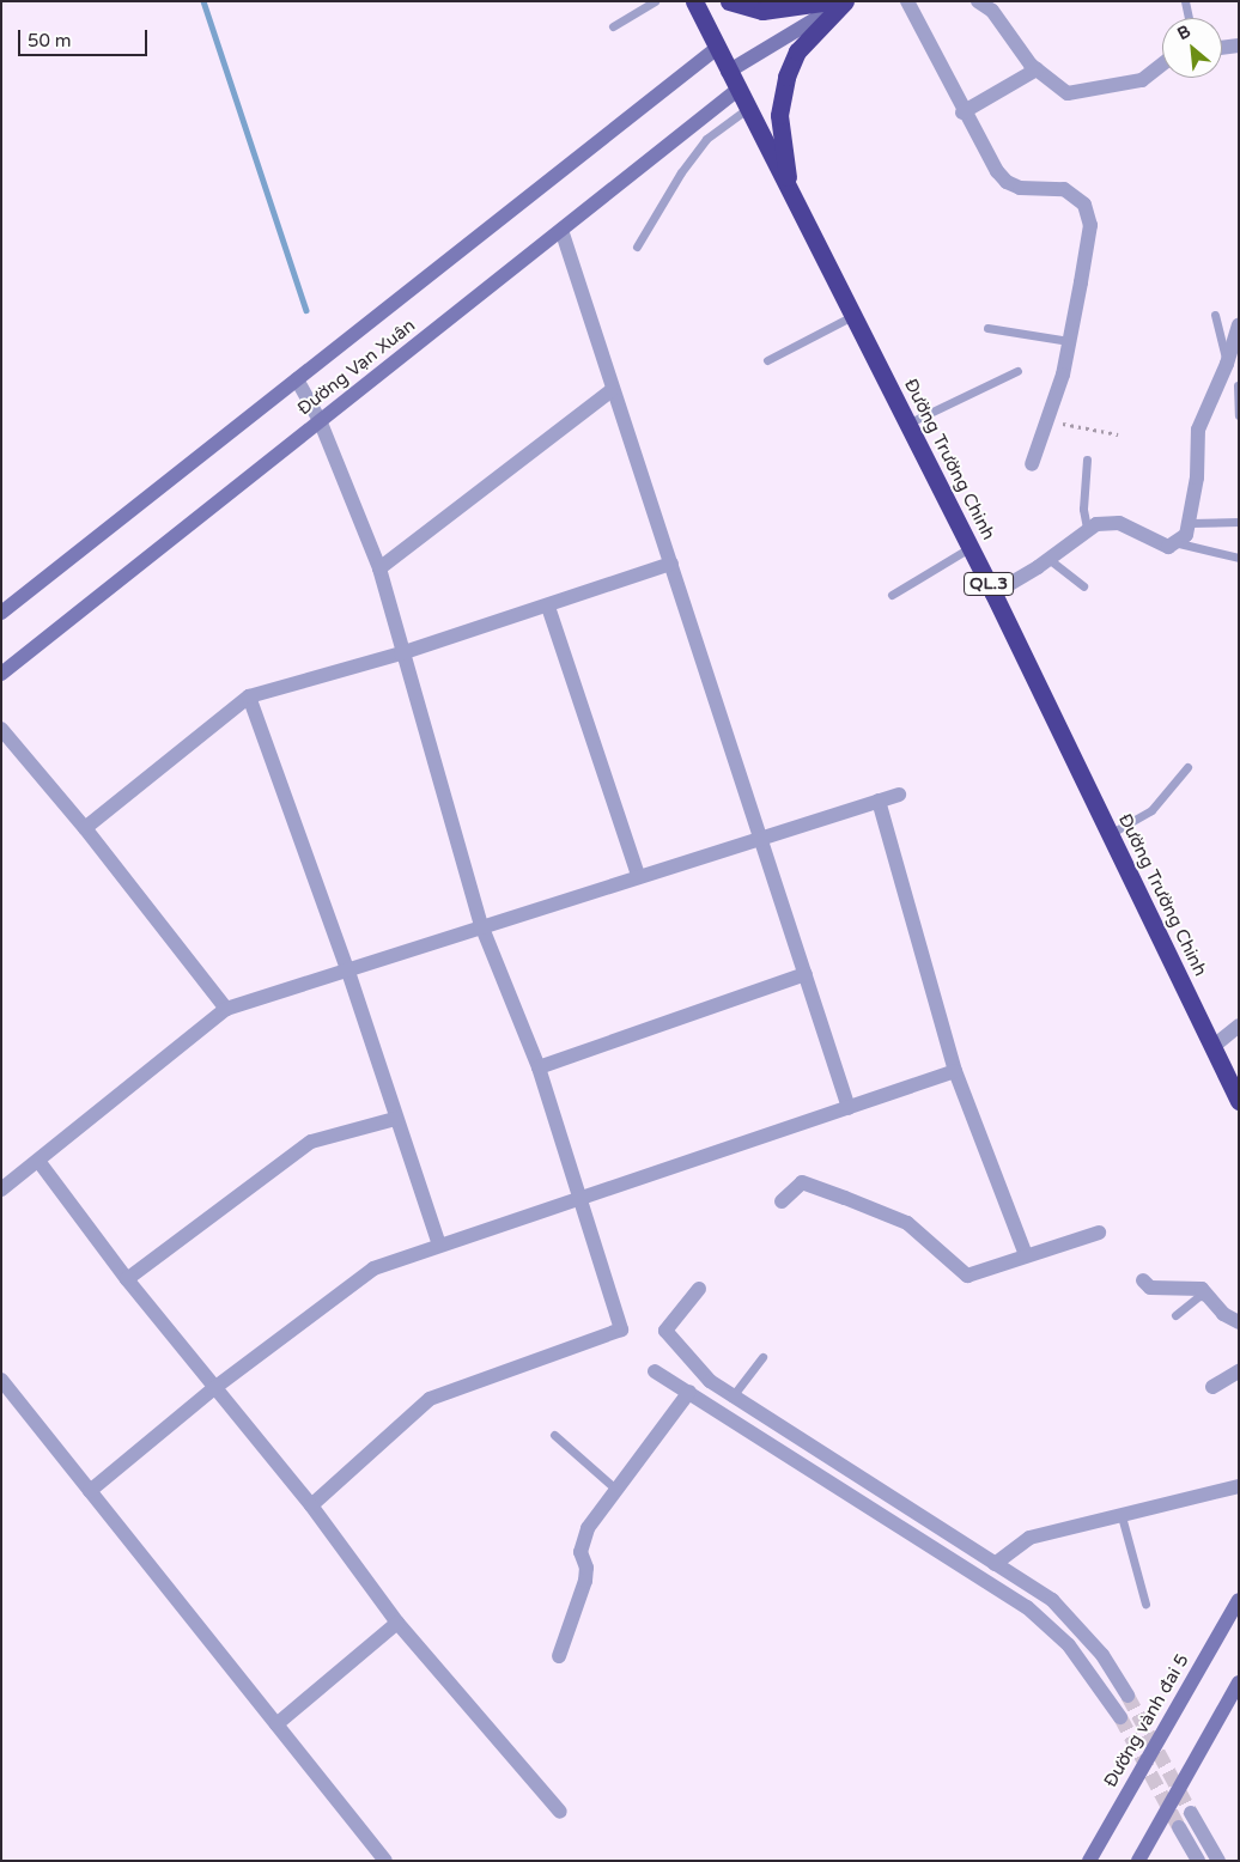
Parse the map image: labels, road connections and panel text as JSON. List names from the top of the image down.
{
  "streets": {
    "highway": ["Đường Trường Chinh", "QL.3"],
    "street": ["Đường Vạn Xuân", "Đường vành đai 5"]
  },
  "crossings": [
    ["Đường Vạn Xuân", "Đường Trường Chinh"]
  ],
  "scale_bar": "50 m",
  "north": "top left"
}
